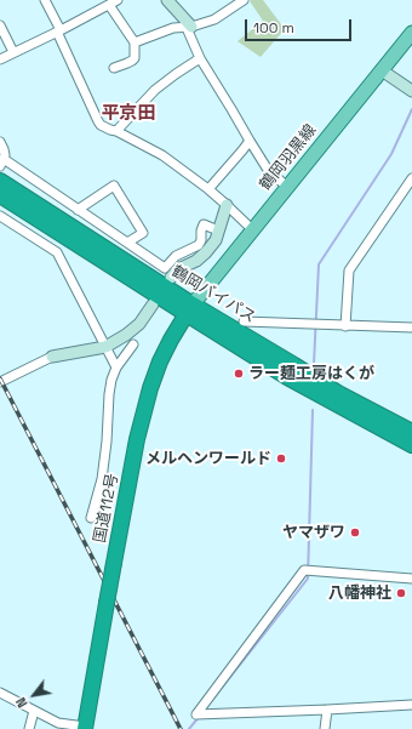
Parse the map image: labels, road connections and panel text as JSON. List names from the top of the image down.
{
  "streets": {
    "highway": ["鶴岡バイパス", "国道112号"],
    "main road": ["鶴岡羽黒線"]
  },
  "crossings": [
    ["鶴岡羽黒線", "鶴岡バイパス"],
    ["鶴岡羽黒線", "国道112号"],
    ["鶴岡バイパス", "国道112号"]
  ],
  "districts": ["平京田"],
  "places": [
    "ラー麺工房はくが",
    "メルヘンワールド",
    "ヤマザワ",
    "八幡神社"
  ],
  "scale_bar": "100 m",
  "north": "bottom left"
}
